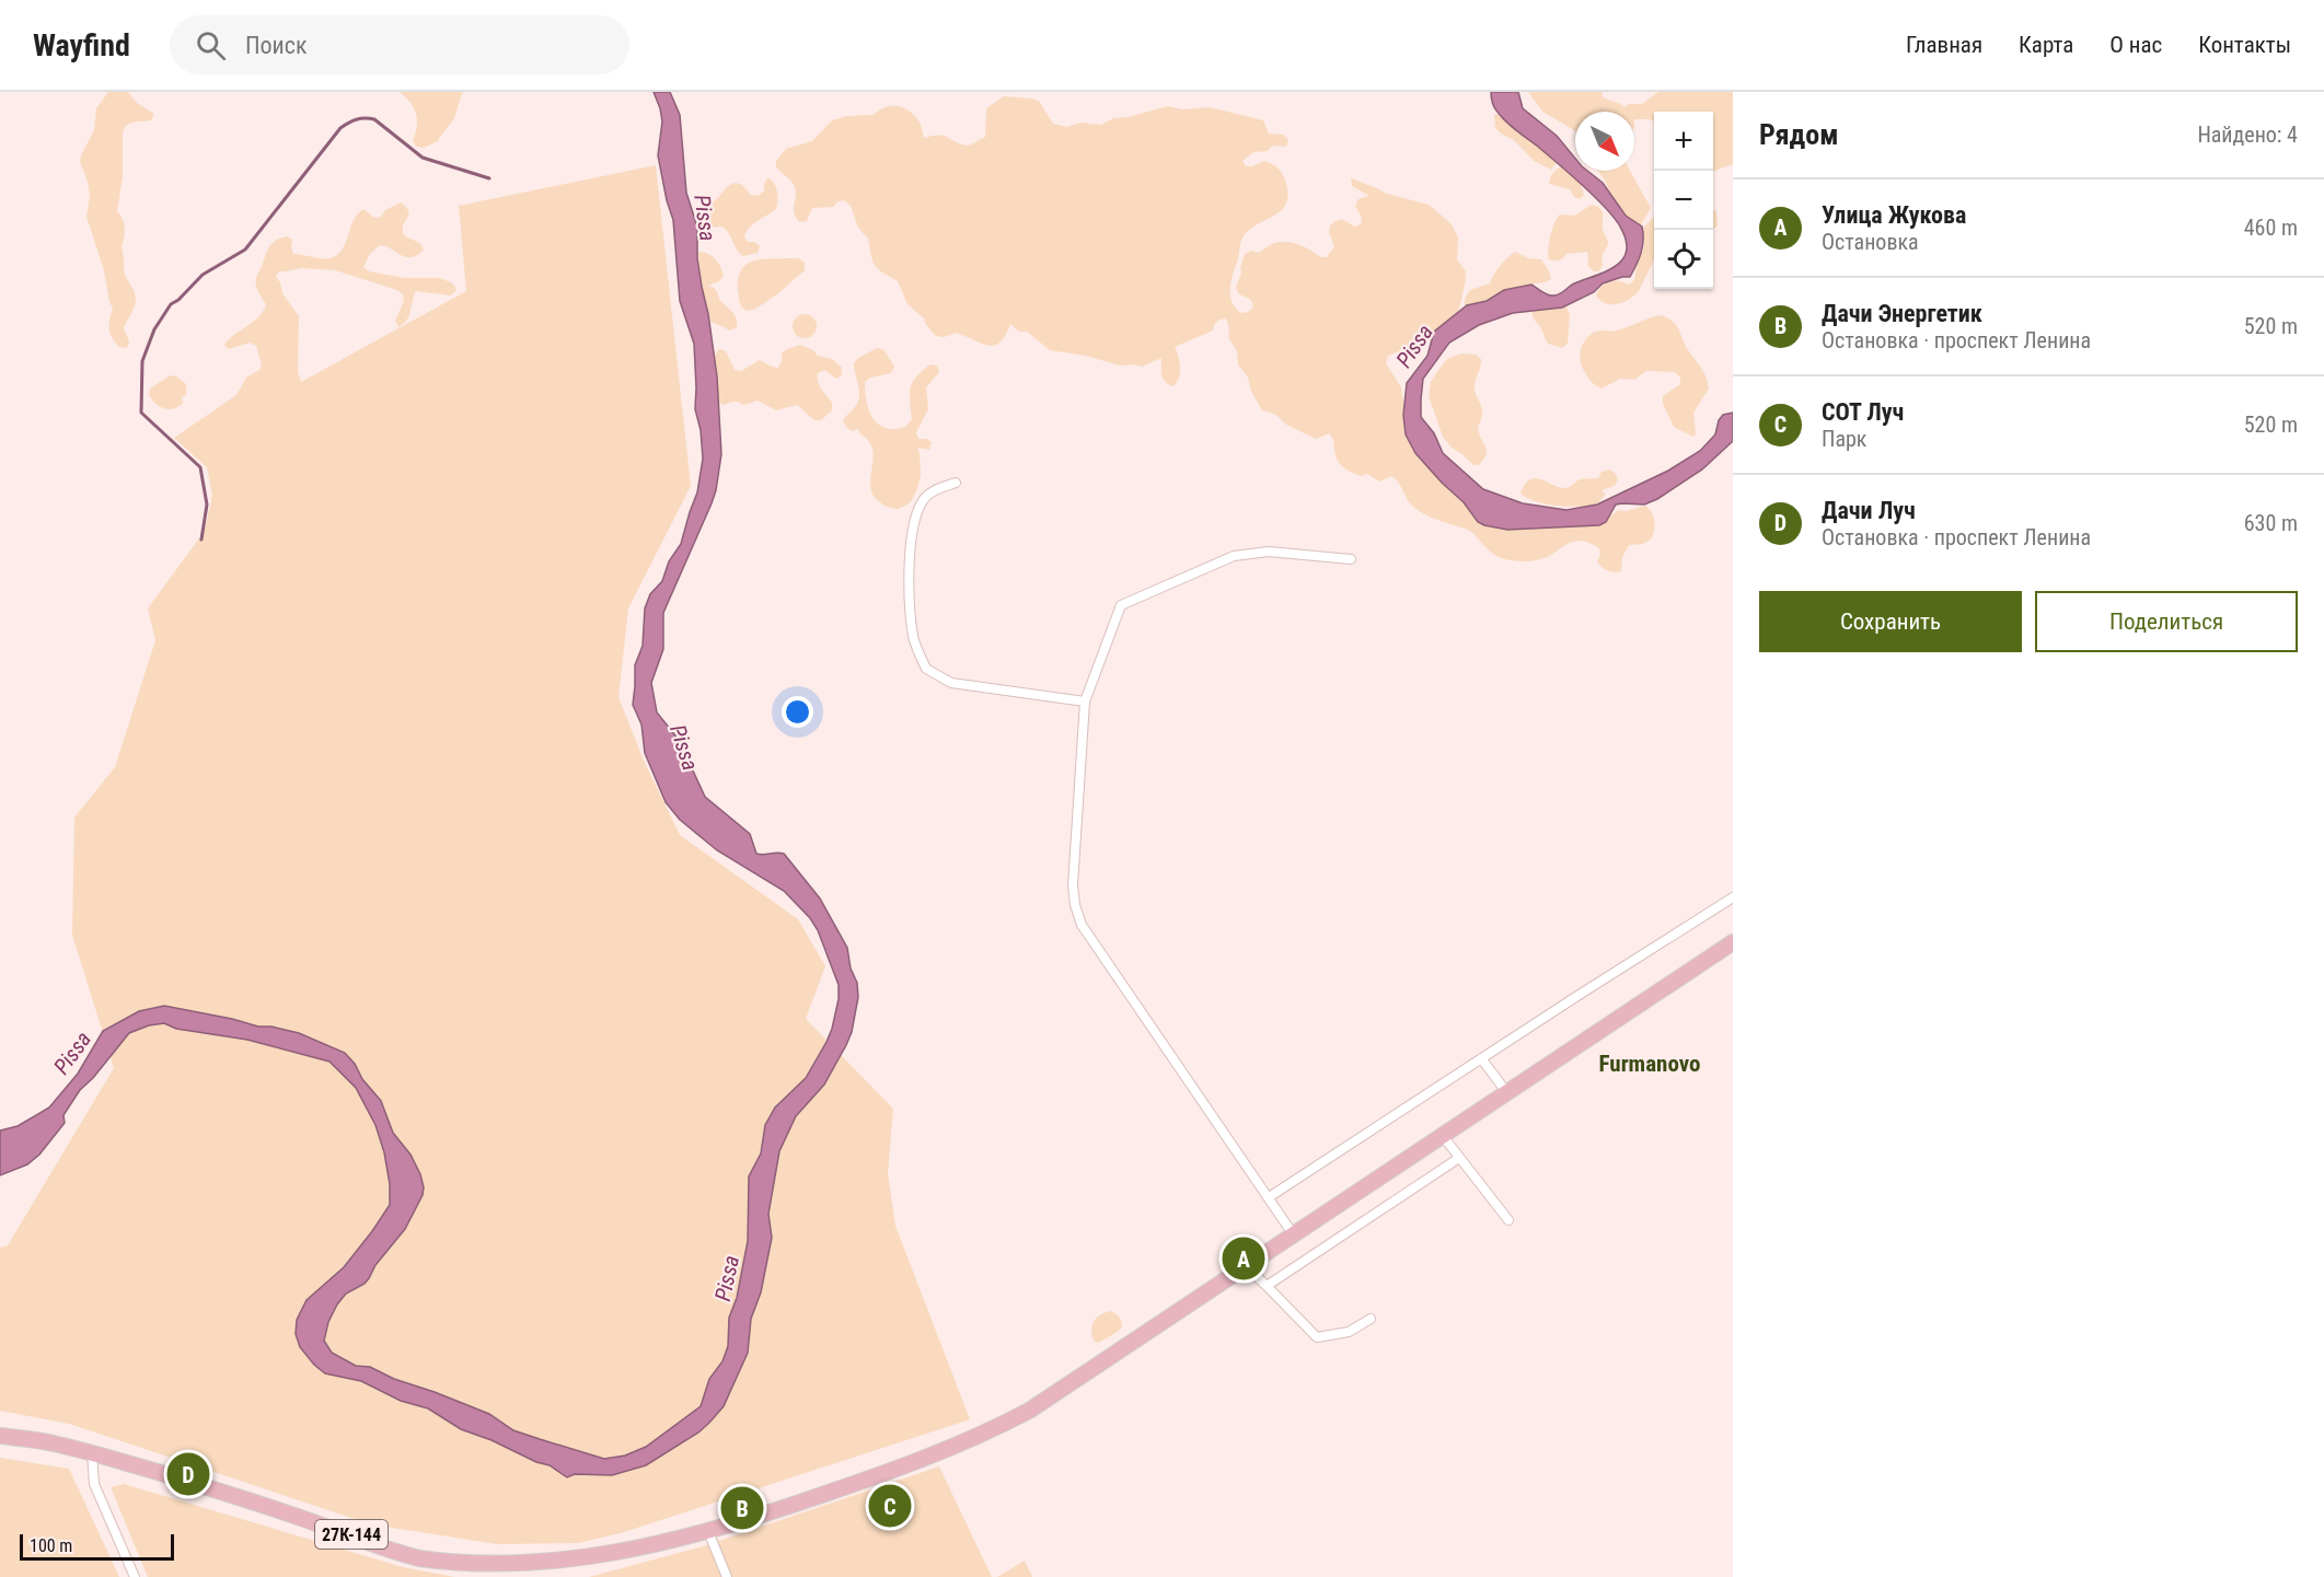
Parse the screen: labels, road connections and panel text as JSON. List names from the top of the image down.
{
  "streets": {
    "main road": ["27К-144"]
  },
  "districts": ["Furmanovo"],
  "water": ["Pissa"],
  "scale_bar": "100 m",
  "north": "bottom right",
  "page": {
    "header": "Wayfind",
    "search": "Поиск",
    "nav": [
      "Главная",
      "Карта",
      "О нас",
      "Контакты"
    ],
    "heading": ["Рядом", "Найдено: 4"],
    "map_buttons": ["+", "−"],
    "list": [
      {
        "mark": "A",
        "name": "Улица Жукова",
        "note": "Остановка",
        "value": "460 m"
      },
      {
        "mark": "B",
        "name": "Дачи Энергетик",
        "note": "Остановка · проспект Ленина",
        "value": "520 m"
      },
      {
        "mark": "C",
        "name": "СОТ Луч",
        "note": "Парк",
        "value": "520 m"
      },
      {
        "mark": "D",
        "name": "Дачи Луч",
        "note": "Остановка · проспект Ленина",
        "value": "630 m"
      }
    ],
    "buttons": ["Сохранить", "Поделиться"],
    "pins": [
      "A",
      "D",
      "C",
      "B"
    ],
    "scale": "100 m"
  }
}
